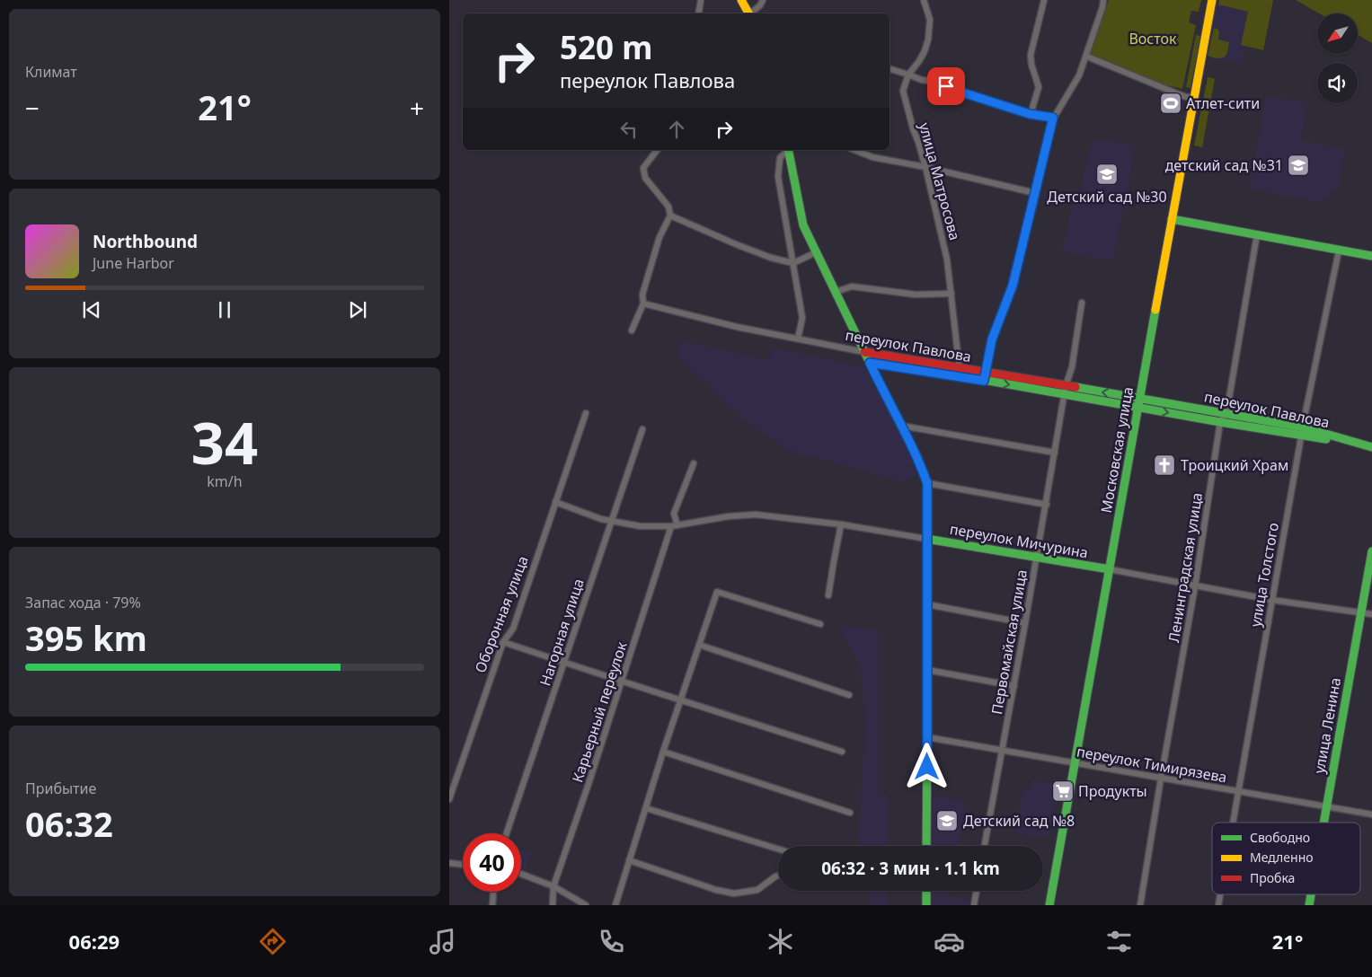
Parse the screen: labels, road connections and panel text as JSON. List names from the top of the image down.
{
  "streets": {
    "street": [
      "улица Матросова",
      "переулок Павлова",
      "Московская улица",
      "переулок Мичурина",
      "Ленинградская улица",
      "улица Толстого",
      "Оборонная улица",
      "Нагорная улица",
      "Первомайская улица",
      "Карьерный переулок",
      "улица Ленина",
      "переулок Тимирязева"
    ]
  },
  "crossings": [
    ["улица Матросова", "переулок Павлова"],
    ["переулок Павлова", "Московская улица"],
    ["переулок Павлова", "Ленинградская улица"],
    ["переулок Павлова", "улица Толстого"],
    ["переулок Павлова", "Первомайская улица"],
    ["Московская улица", "переулок Мичурина"],
    ["Московская улица", "переулок Тимирязева"],
    ["переулок Мичурина", "Ленинградская улица"],
    ["переулок Мичурина", "улица Толстого"],
    ["переулок Мичурина", "Оборонная улица"],
    ["переулок Мичурина", "Нагорная улица"],
    ["переулок Мичурина", "Первомайская улица"],
    ["переулок Мичурина", "Карьерный переулок"],
    ["переулок Мичурина", "улица Ленина"],
    ["Ленинградская улица", "переулок Тимирязева"],
    ["улица Толстого", "переулок Тимирязева"],
    ["Первомайская улица", "переулок Тимирязева"],
    ["улица Ленина", "переулок Тимирязева"]
  ],
  "parks": ["Восток"],
  "places": {
    "sports": ["Атлет-сити"],
    "school or university": ["детский сад №31", "Детский сад №30", "Детский сад №8"],
    "church": ["Троицкий Храм"],
    "supermarket": ["Продукты"]
  },
  "legend": ["Свободно", "Медленно", "Пробка"],
  "north": "bottom left",
  "page": {
    "tile": [
      "Климат",
      ["34", "km/h"],
      ["Запас хода · 79%", "395 km"],
      ["Прибытие", "06:32"]
    ],
    "turn": ["520 m", "переулок Павлова"],
    "heat": ["−", "21°", "+"],
    "song": ["Northbound", "June Harbor"],
    "limit": "40",
    "trip": "06:32 · 3 мин · 1.1 km",
    "tabs": ["06:29", "21°"]
  }
}
